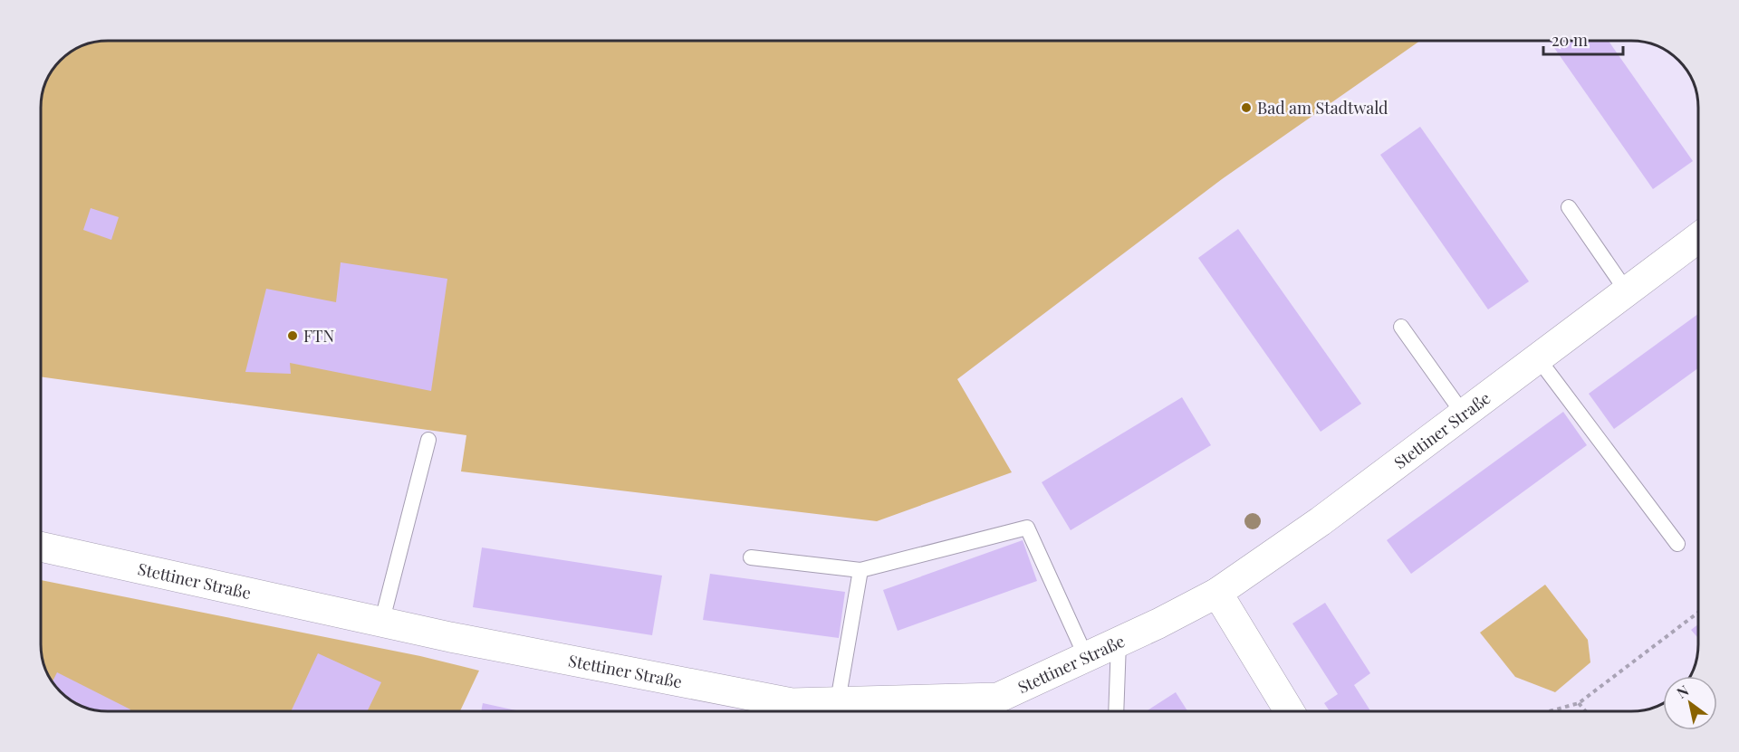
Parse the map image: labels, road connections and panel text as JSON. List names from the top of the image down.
{
  "streets": {
    "street": ["Stettiner Straße"]
  },
  "places": ["Bad am Stadtwald", "FTN"],
  "scale_bar": "20 m",
  "north": "top left"
}
